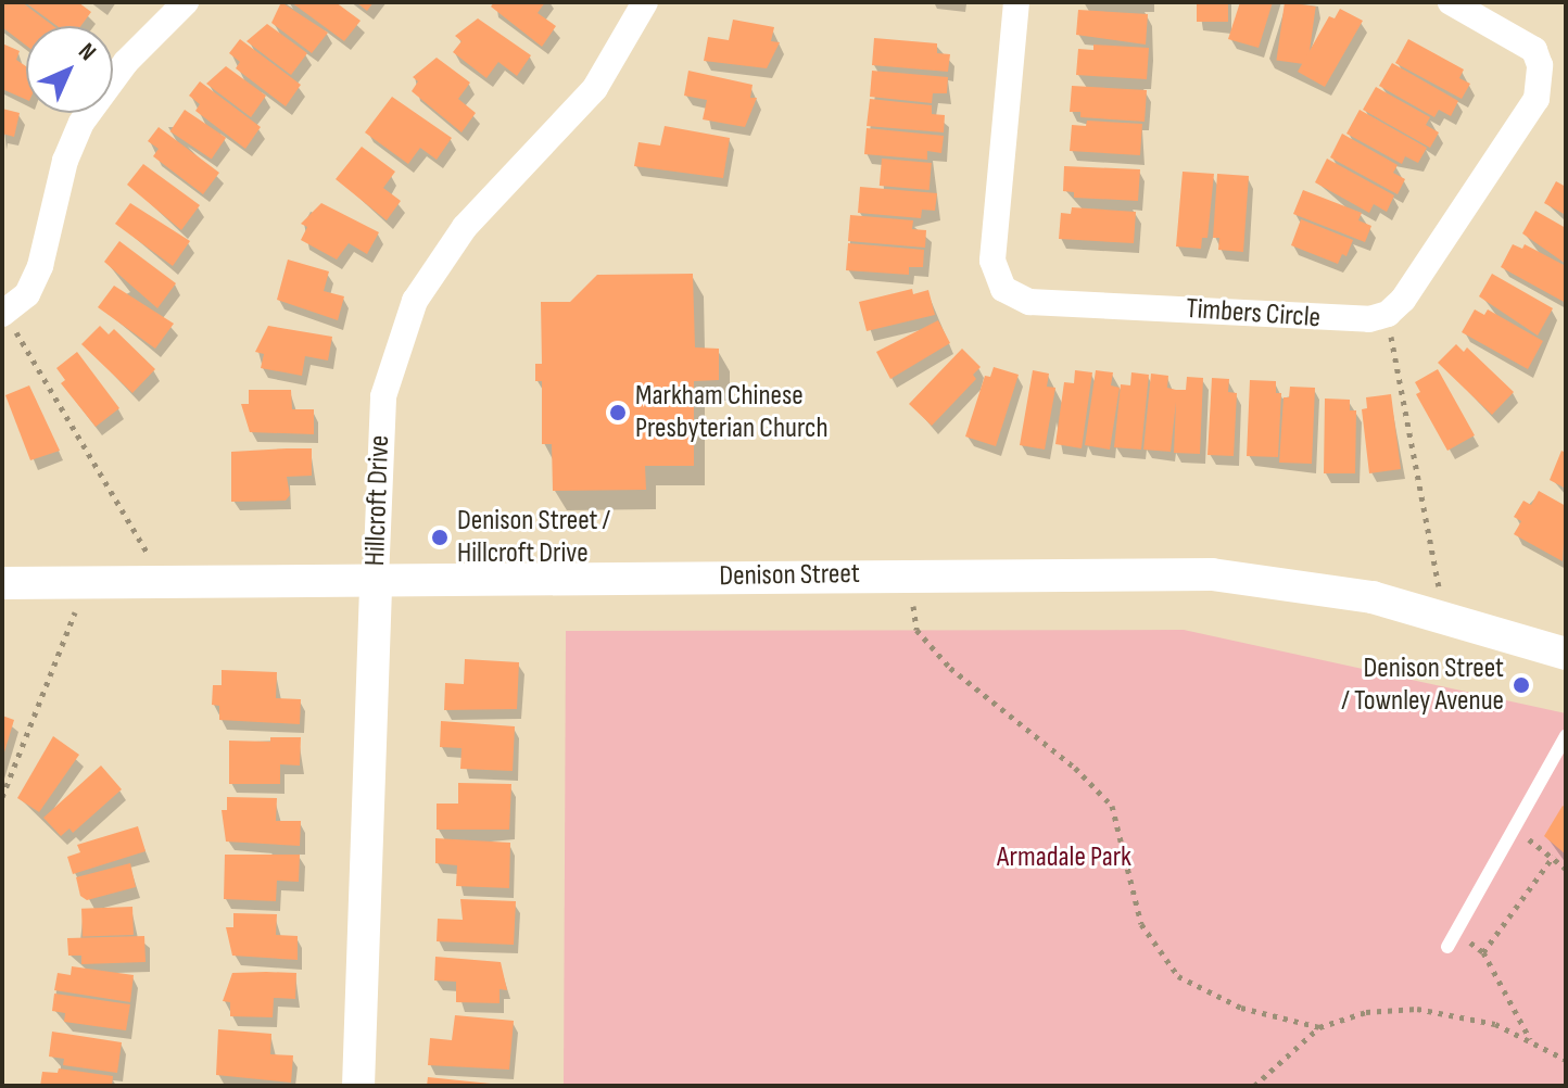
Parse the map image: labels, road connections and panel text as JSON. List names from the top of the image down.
{
  "streets": {
    "street": ["Timbers Circle", "Hillcroft Drive", "Denison Street"]
  },
  "crossings": [
    ["Hillcroft Drive", "Denison Street"]
  ],
  "parks": ["Armadale Park"],
  "places": ["Markham Chinese Presbyterian Church", "Denison Street / Hillcroft Drive", "Denison Street / Townley Avenue"],
  "north": "top right"
}
